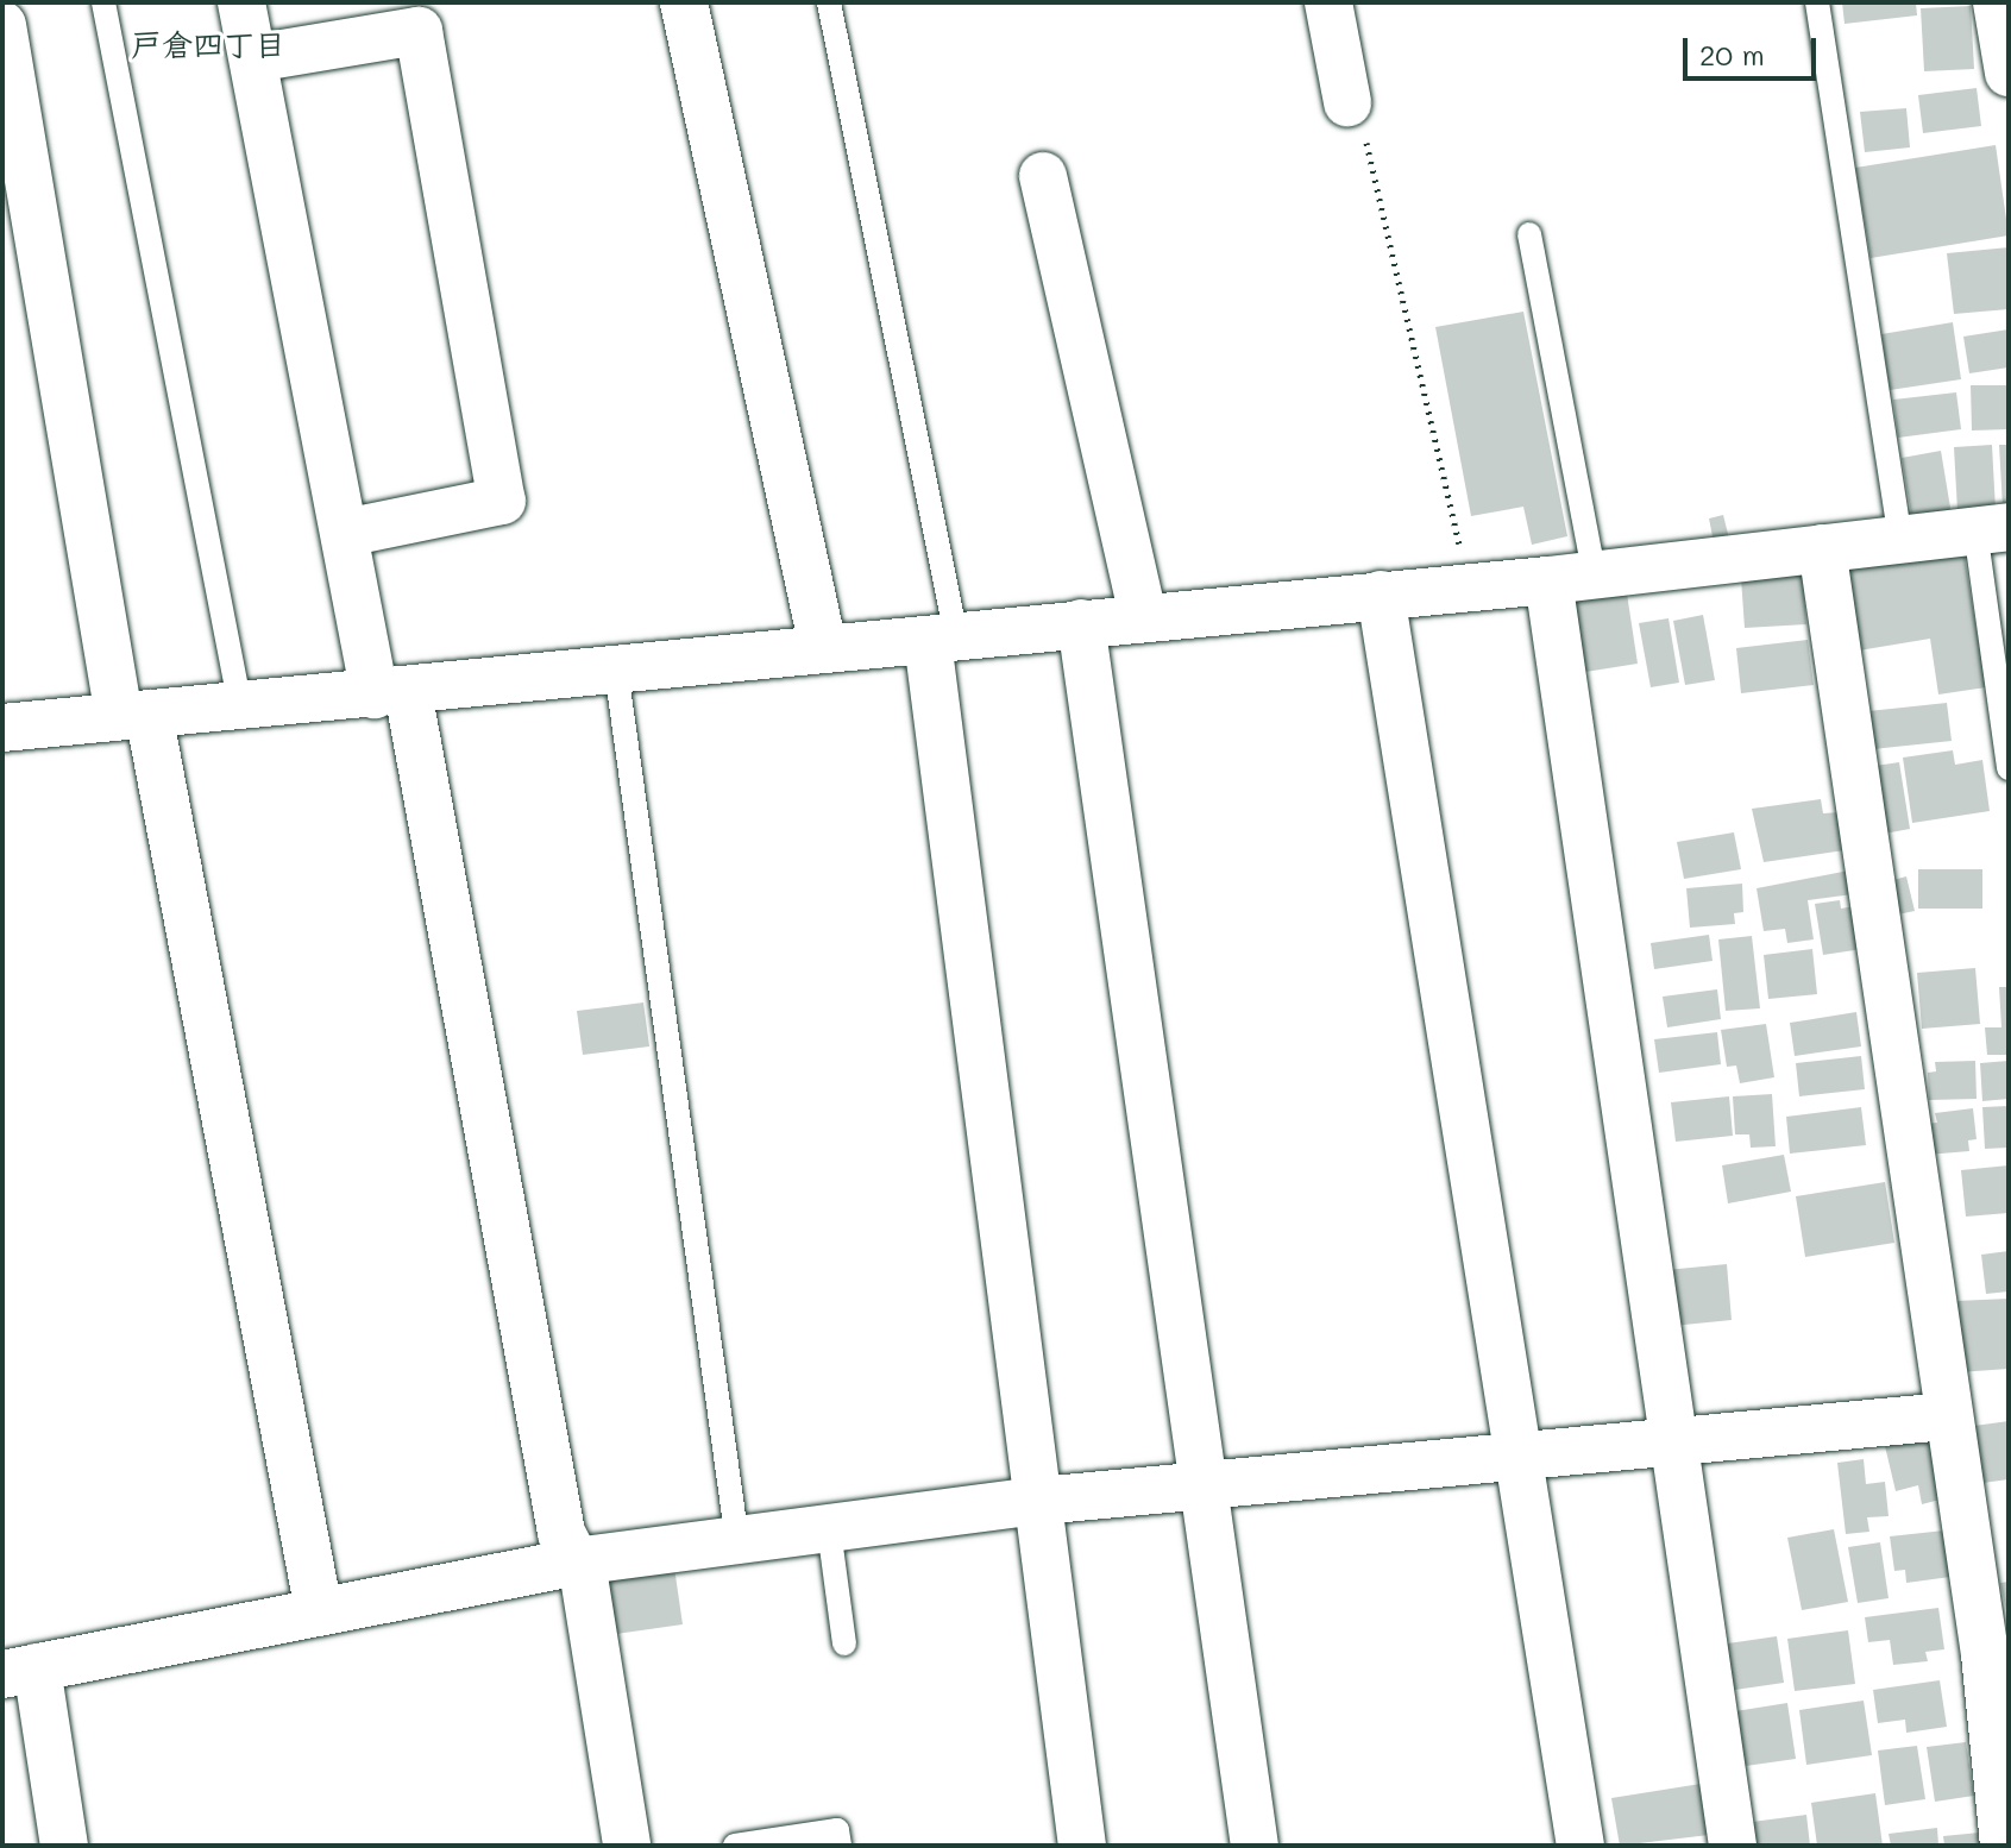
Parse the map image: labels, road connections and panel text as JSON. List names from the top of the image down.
{
  "districts": ["戸倉四丁目"],
  "scale_bar": "20 m"
}
